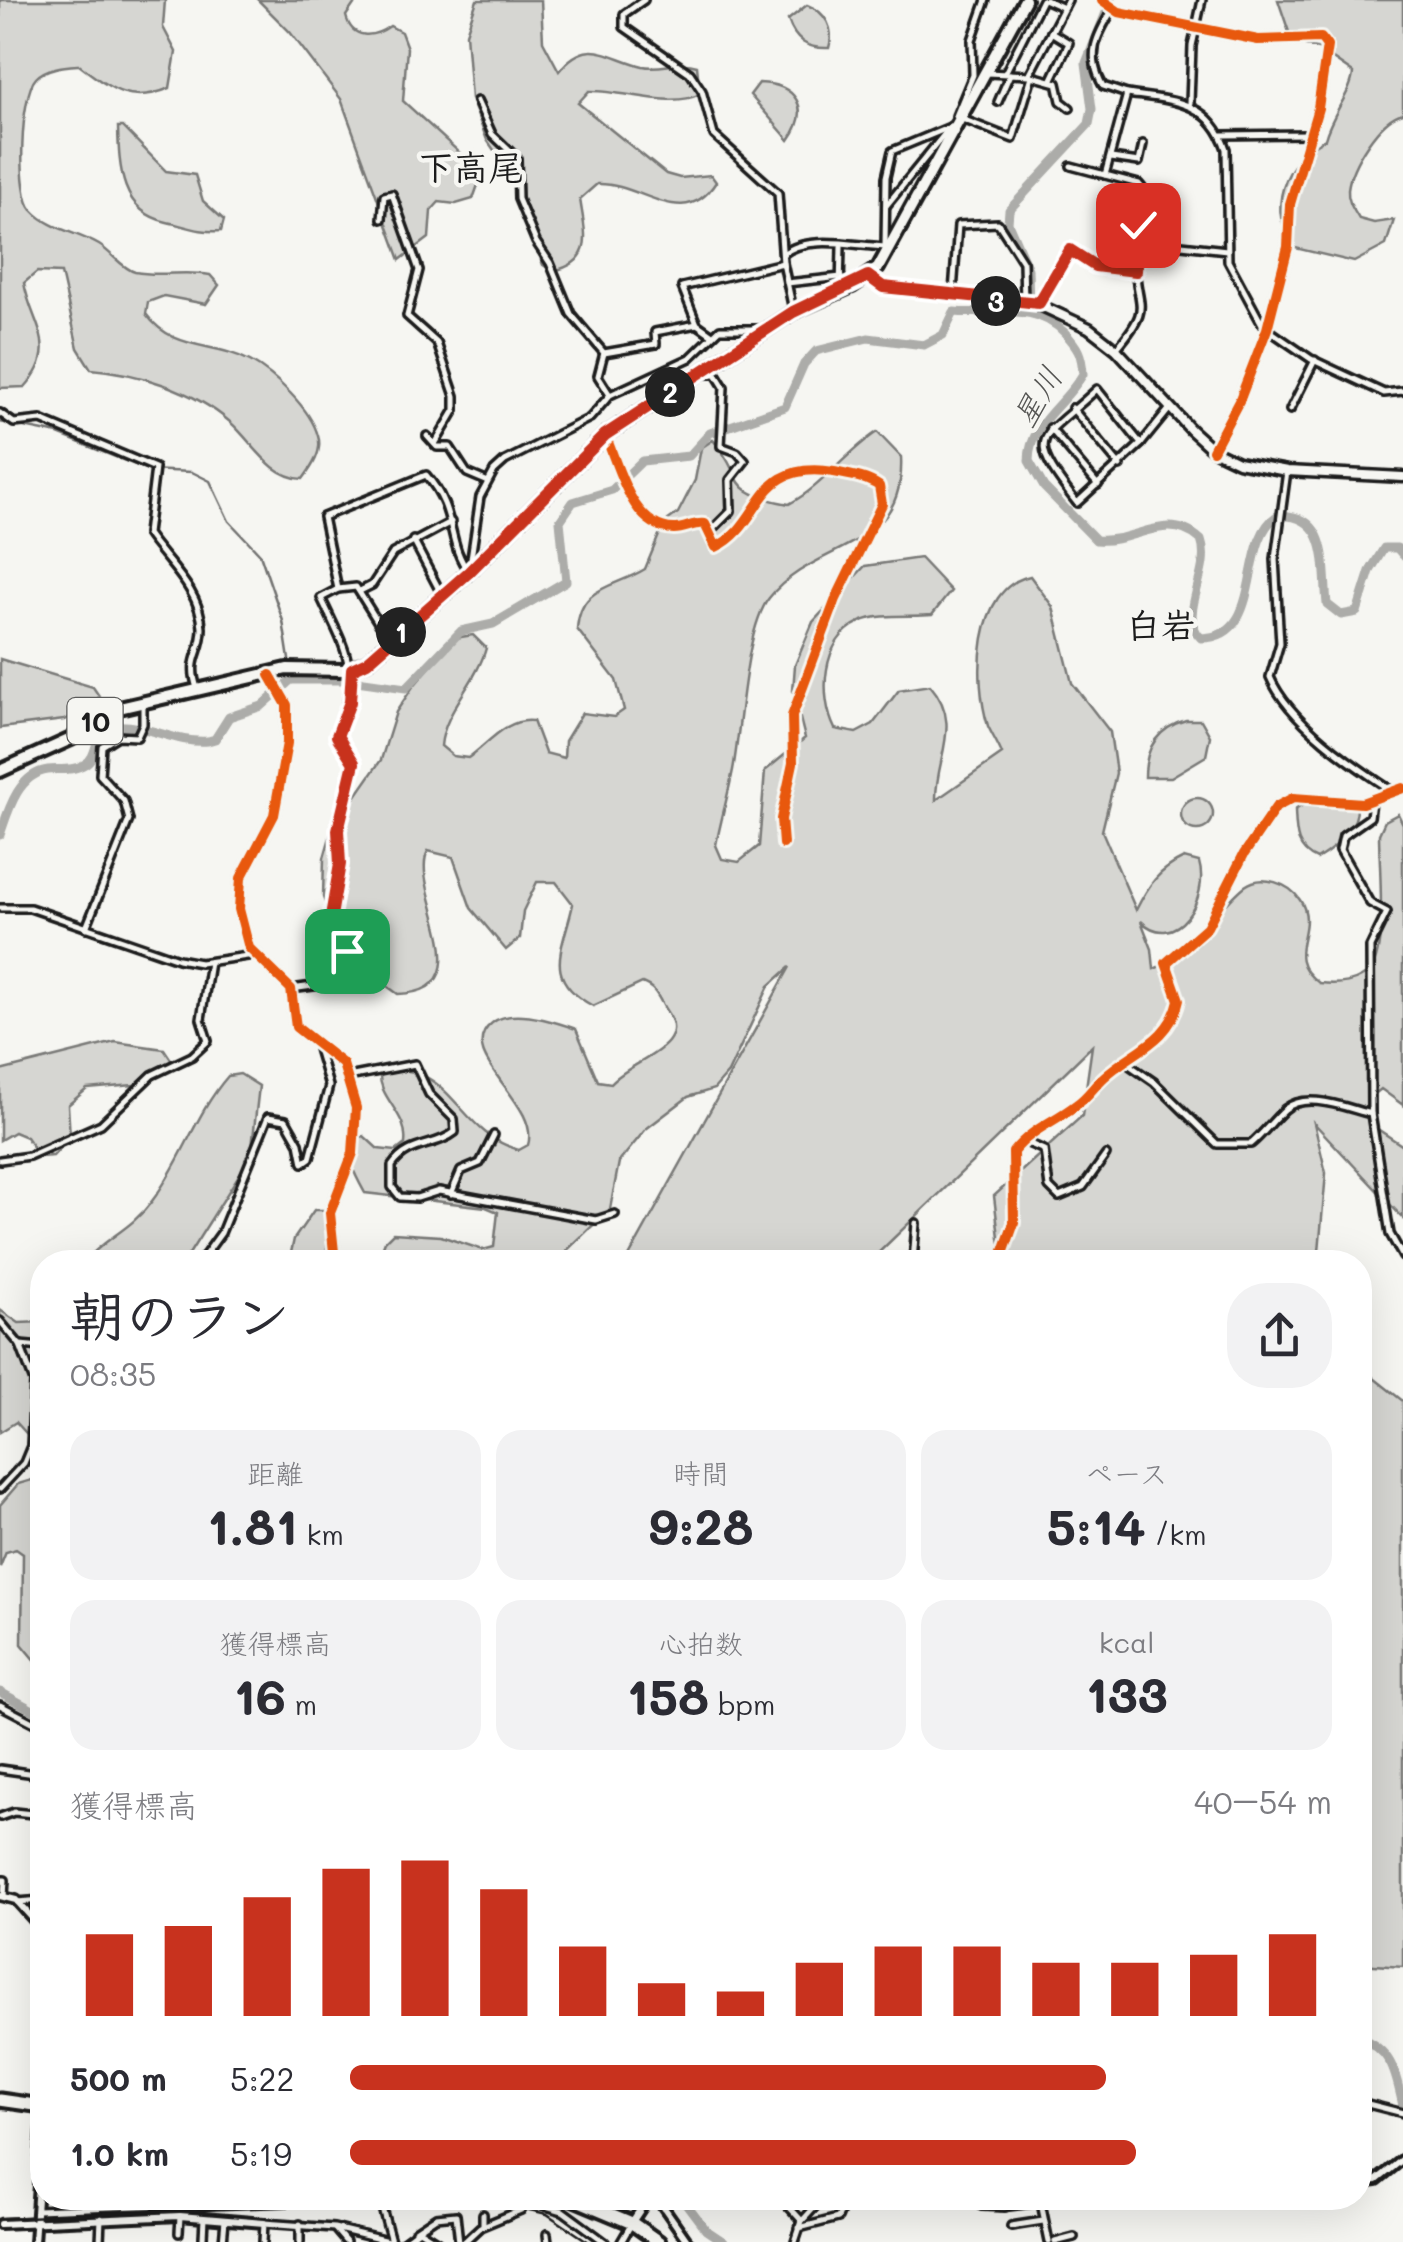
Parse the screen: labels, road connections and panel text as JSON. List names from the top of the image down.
{
  "streets": {
    "main road": ["10"]
  },
  "districts": ["下高尾", "白岩"],
  "water": ["星川"],
  "page": {
    "pins": ["3", "2", "1"],
    "heading": ["朝のラン", "08:35"],
    "stats": [
      ["距離", "1.81 km"],
      ["時間", "9:28"],
      ["ペース", "5:14 /km"],
      ["獲得標高", "16 m"],
      ["心拍数", "158 bpm"],
      ["kcal", "133"]
    ],
    "chart": ["獲得標高", "40–54 m"],
    "list": [
      {
        "name": "500 m",
        "note": "5:22"
      },
      {
        "name": "1.0 km",
        "note": "5:19"
      }
    ]
  }
}
